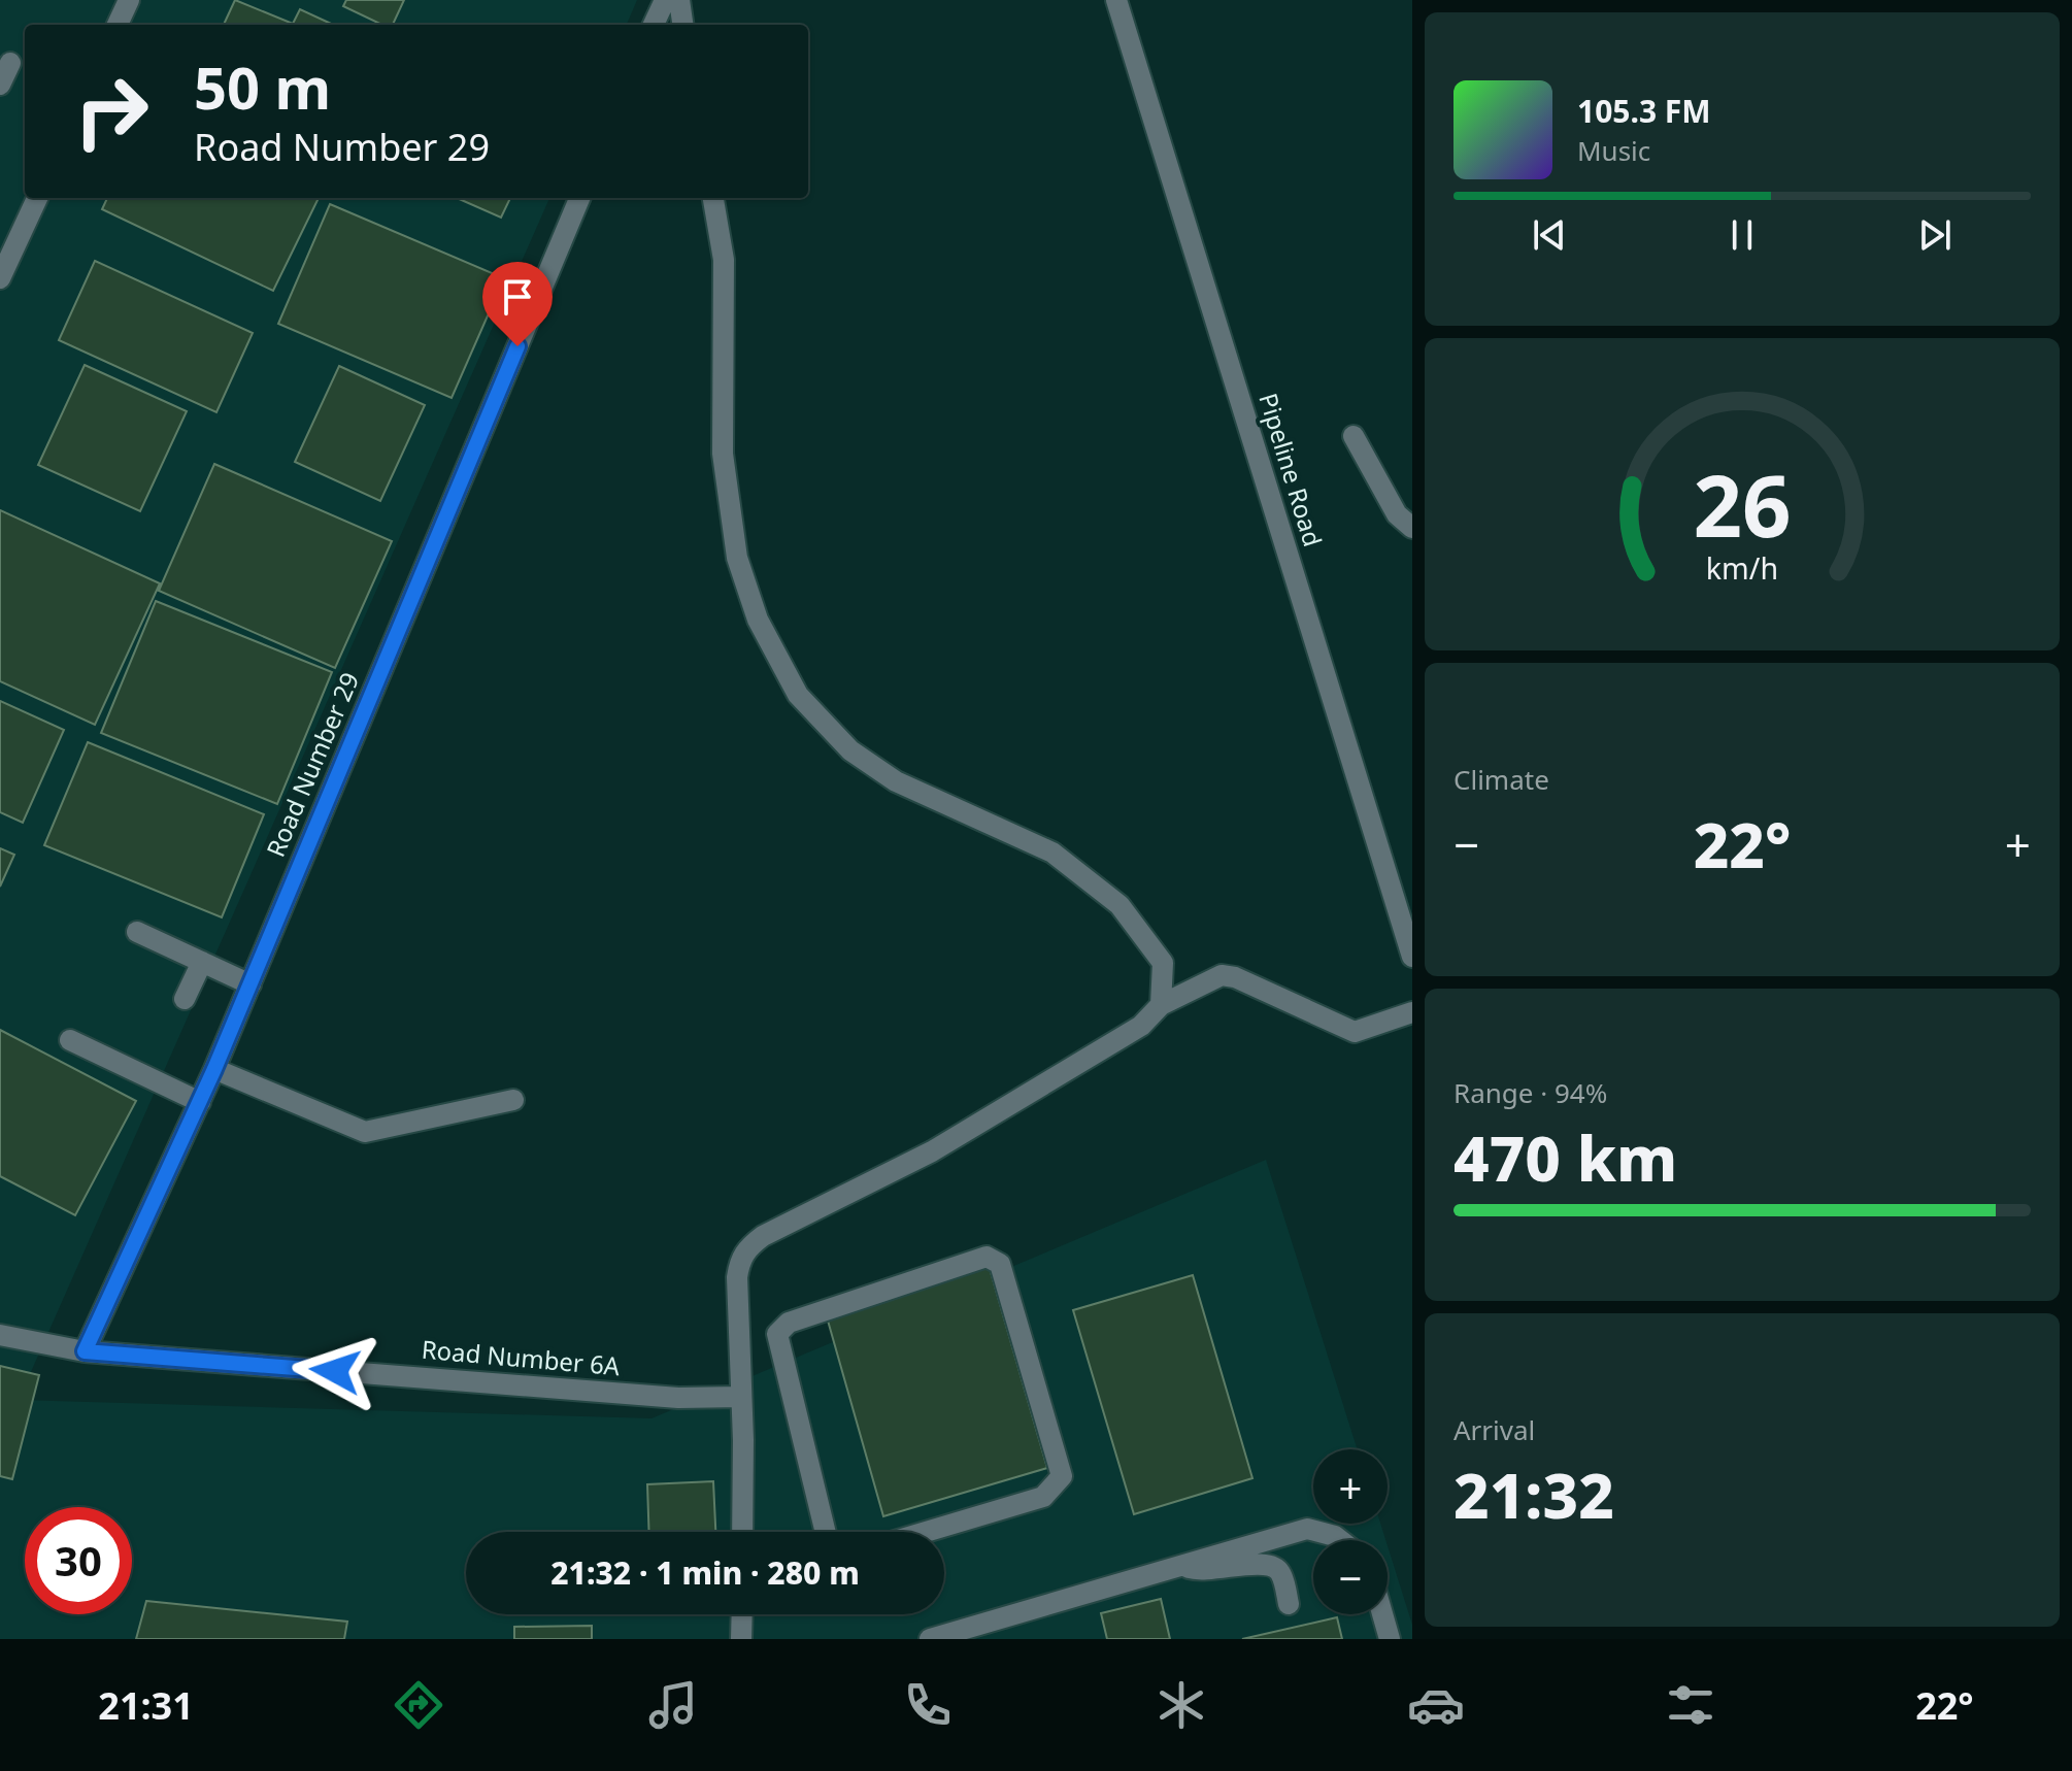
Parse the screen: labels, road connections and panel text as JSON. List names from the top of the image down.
{
  "streets": {
    "street": ["Pipeline Road", "Road Number 29", "Road Number 6A"]
  },
  "crossings": [
    ["Road Number 29", "Road Number 6A"]
  ],
  "page": {
    "turn": ["50 m", "Road Number 29"],
    "song": ["105.3 FM", "Music"],
    "tile": [
      "Climate",
      ["Range · 94%", "470 km"],
      ["Arrival", "21:32"]
    ],
    "heat": ["−", "22°", "+"],
    "map_buttons": ["+", "−"],
    "limit": "30",
    "trip": "21:32 · 1 min · 280 m",
    "tabs": ["21:31", "22°"],
    "gauge": ["26", "km/h"]
  }
}
